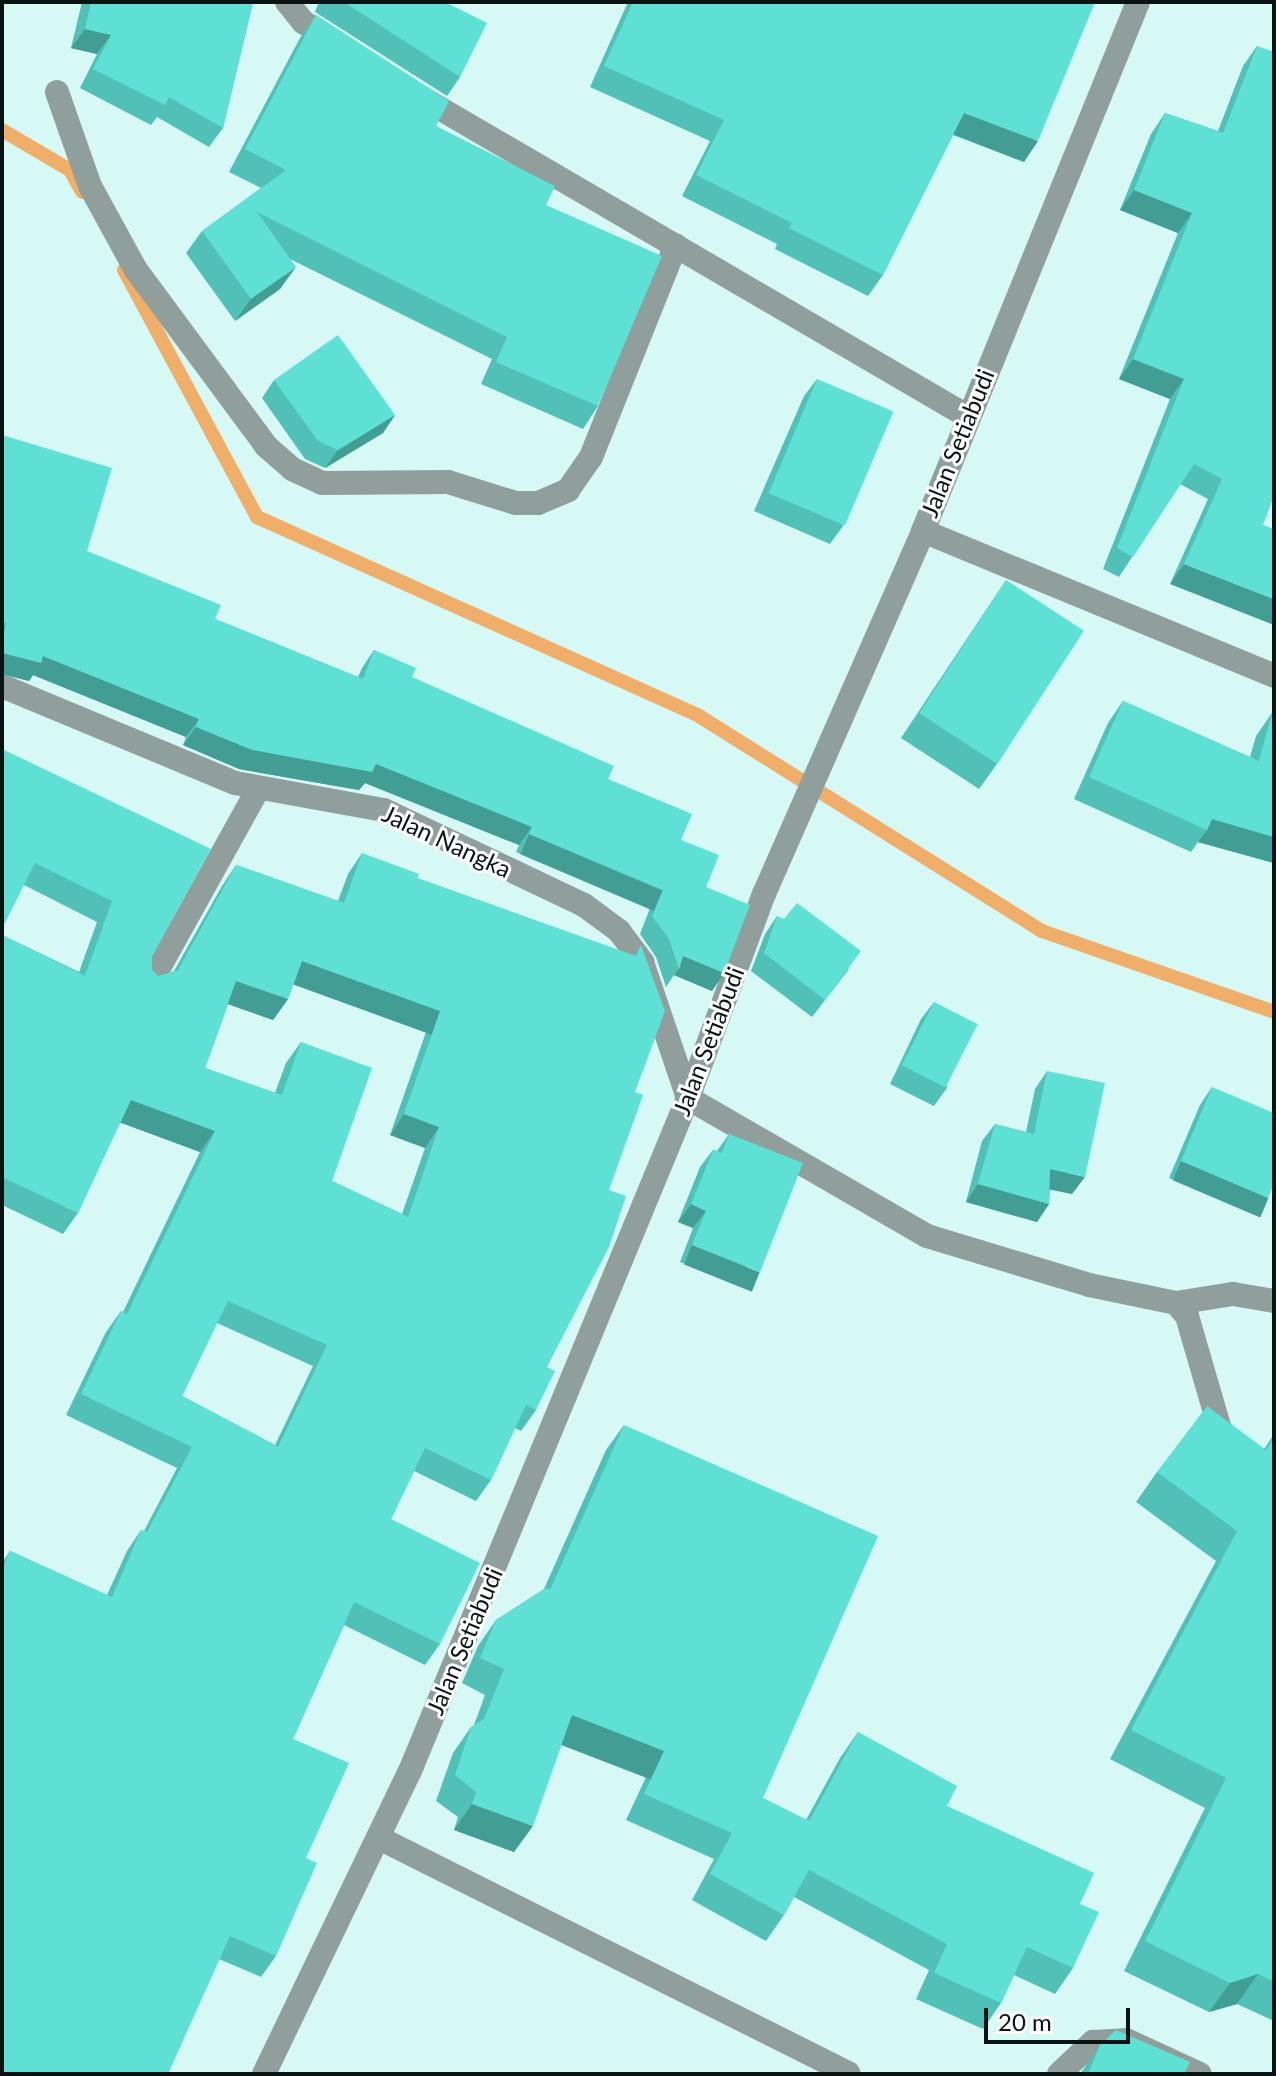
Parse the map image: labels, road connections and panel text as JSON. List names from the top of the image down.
{
  "streets": {
    "street": ["Jalan Setiabudi", "Jalan Nangka"]
  },
  "crossings": [
    ["Jalan Setiabudi", "Jalan Nangka"]
  ],
  "scale_bar": "20 m"
}
